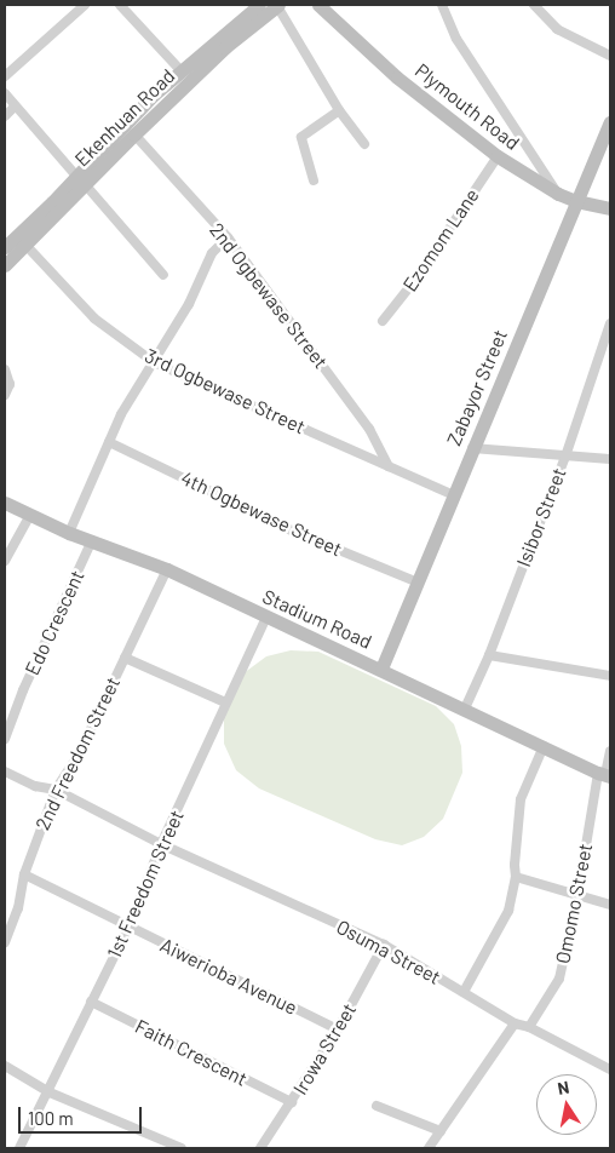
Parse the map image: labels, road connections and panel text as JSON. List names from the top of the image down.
{
  "streets": {
    "street": [
      "Plymouth Road",
      "Ekenhuan Road",
      "Ezomom Lane",
      "2nd Ogbewase Street",
      "Zabayor Street",
      "3rd Ogbewase Street",
      "4th Ogbewase Street",
      "Isibor Street",
      "Stadium Road",
      "Edo Crescent",
      "2nd Freedom Street",
      "1st Freedom Street",
      "Omomo Street",
      "Osuma Street",
      "Aiwerioba Avenue",
      "Irowa Street",
      "Faith Crescent"
    ]
  },
  "crossings": [
    ["Plymouth Road", "Ezomom Lane"],
    ["Plymouth Road", "Zabayor Street"],
    ["Ekenhuan Road", "2nd Ogbewase Street"],
    ["Ekenhuan Road", "3rd Ogbewase Street"],
    ["2nd Ogbewase Street", "3rd Ogbewase Street"],
    ["Zabayor Street", "3rd Ogbewase Street"],
    ["Zabayor Street", "4th Ogbewase Street"],
    ["Zabayor Street", "Stadium Road"],
    ["Isibor Street", "Stadium Road"],
    ["Stadium Road", "Edo Crescent"],
    ["Stadium Road", "2nd Freedom Street"],
    ["Stadium Road", "1st Freedom Street"],
    ["Stadium Road", "Omomo Street"],
    ["2nd Freedom Street", "Aiwerioba Avenue"],
    ["1st Freedom Street", "Osuma Street"],
    ["1st Freedom Street", "Aiwerioba Avenue"],
    ["1st Freedom Street", "Faith Crescent"],
    ["Omomo Street", "Osuma Street"],
    ["Osuma Street", "Irowa Street"],
    ["Aiwerioba Avenue", "Irowa Street"],
    ["Irowa Street", "Faith Crescent"]
  ],
  "scale_bar": "100 m",
  "north": "top"
}
